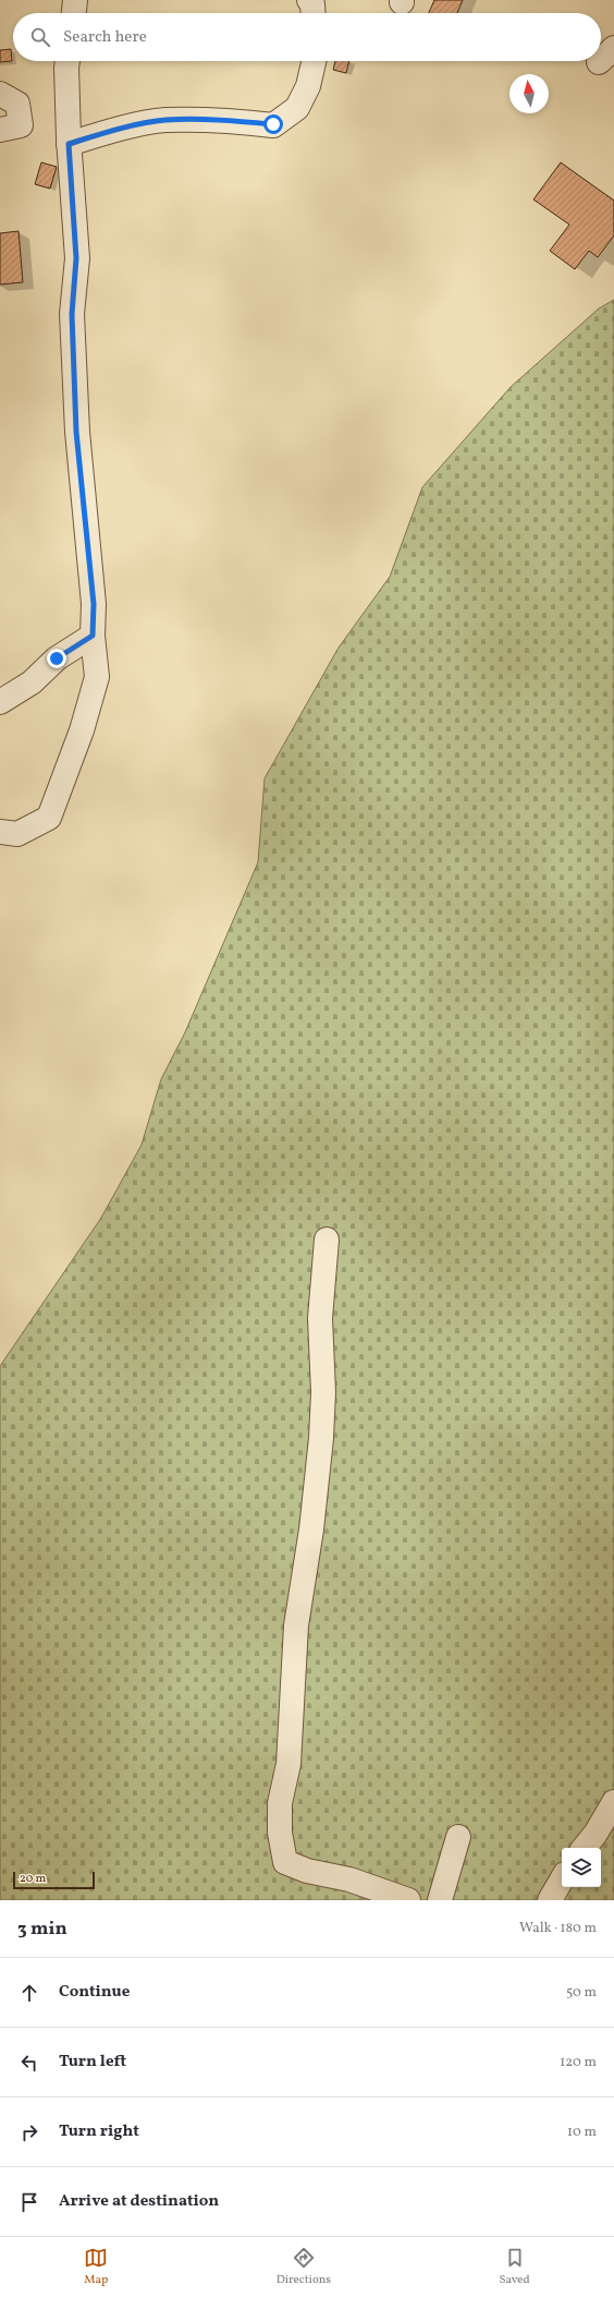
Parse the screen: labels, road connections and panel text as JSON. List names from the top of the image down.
{
  "scale_bar": "20 m",
  "north": "top",
  "page": {
    "search": "Search here",
    "scale": "20 m",
    "heading": ["3 min", "Walk · 180 m"],
    "list": [
      ["Continue", "50 m"],
      ["Turn left", "120 m"],
      ["Turn right", "10 m"],
      "Arrive at destination"
    ],
    "nav": ["Map", "Directions", "Saved"]
  }
}
